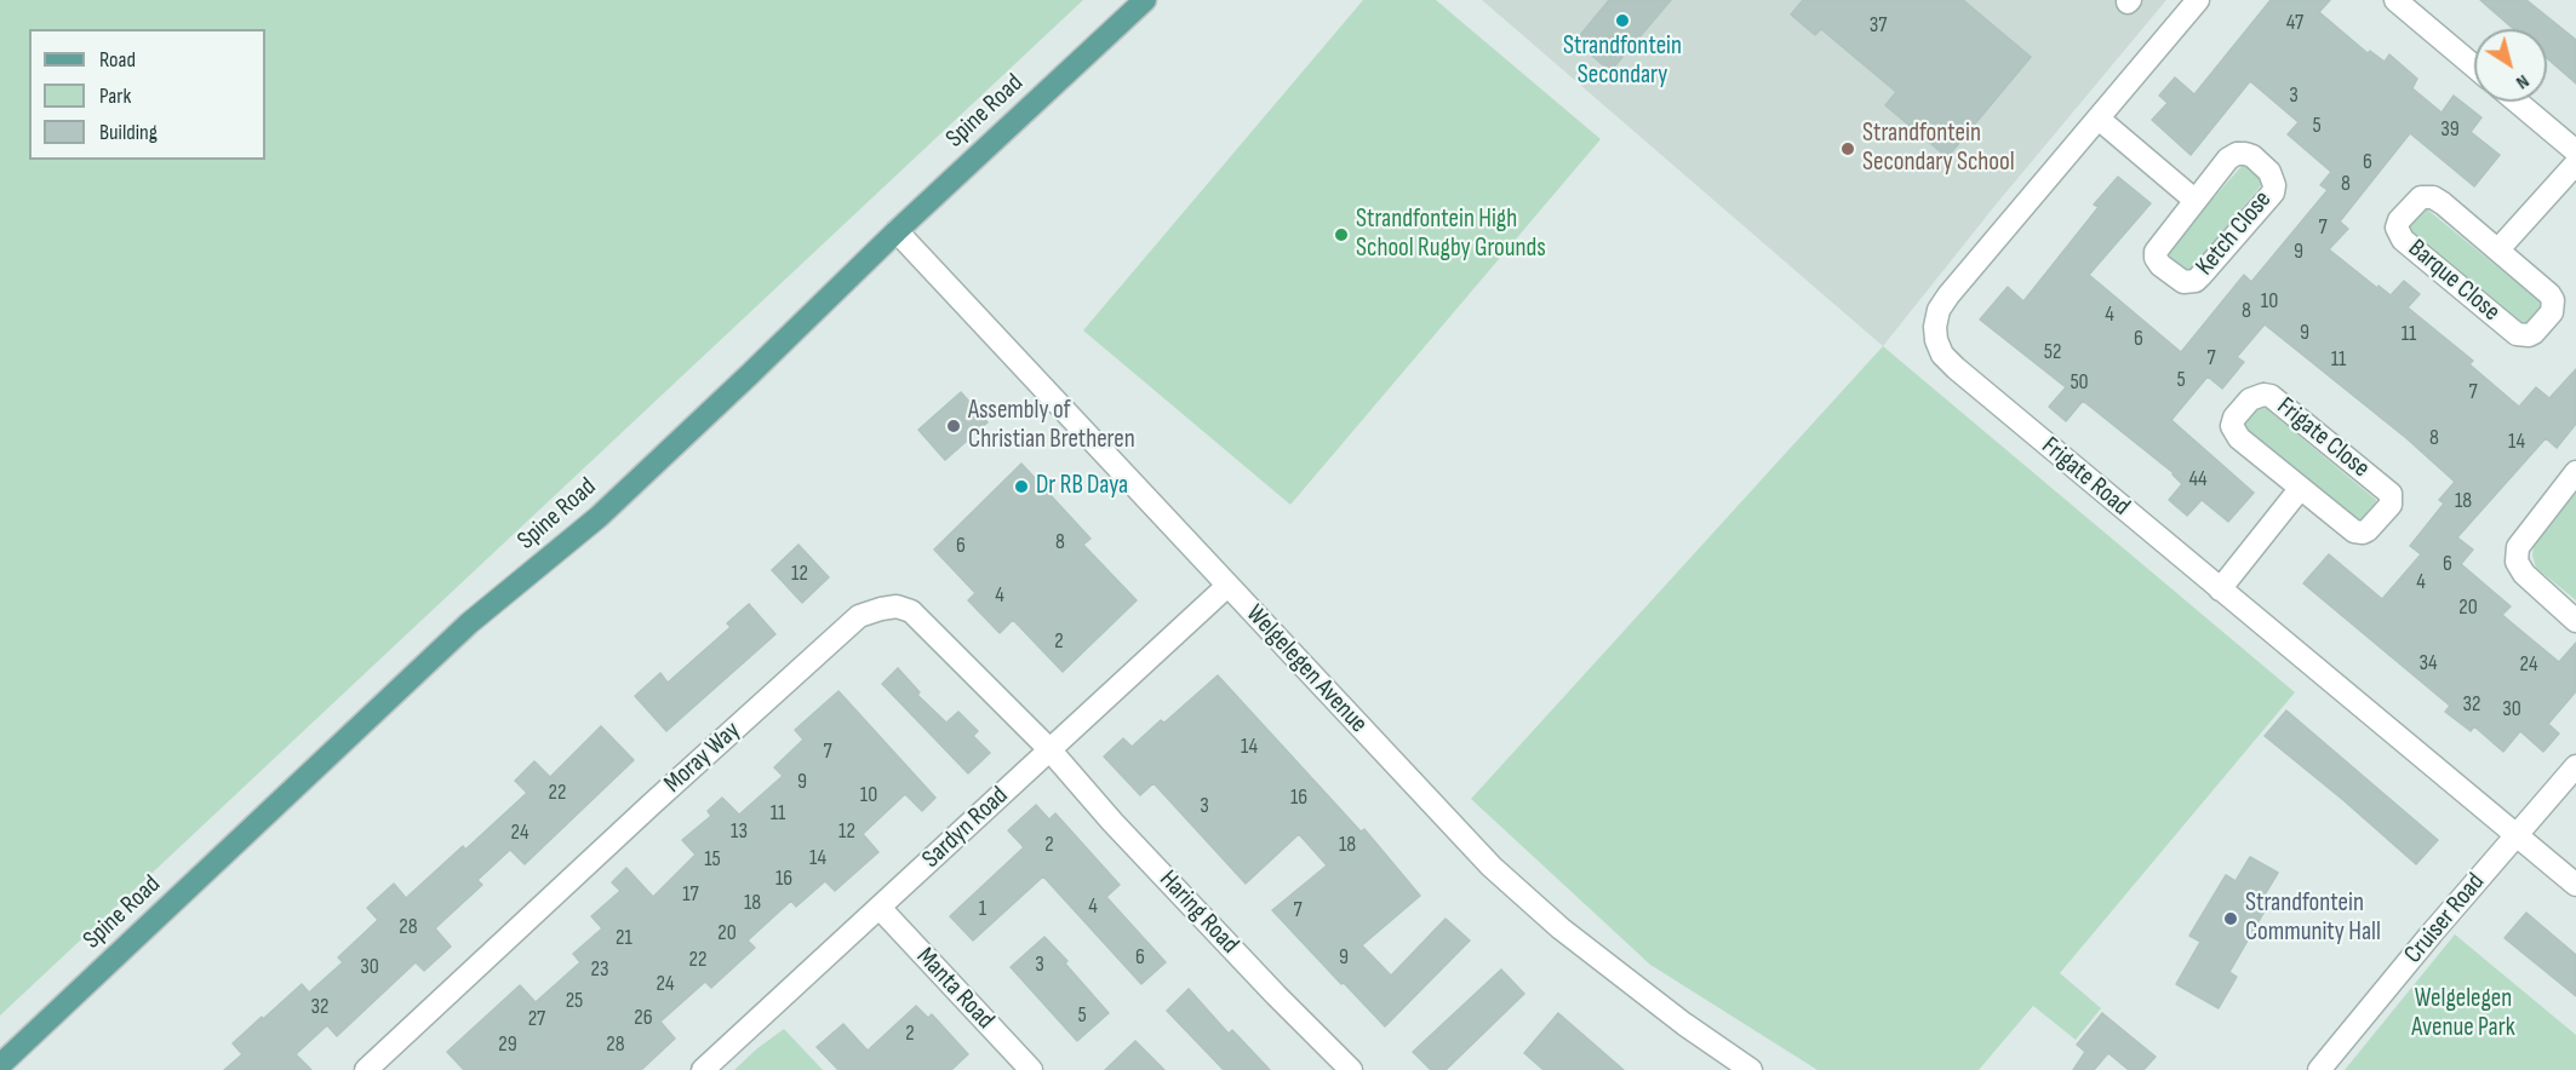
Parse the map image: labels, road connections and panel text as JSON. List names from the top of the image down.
{
  "streets": {
    "main road": ["Spine Road"],
    "street": [
      "Ketch Close",
      "Barque Close",
      "Frigate Close",
      "Frigate Road",
      "Welgelegen Avenue",
      "Moray Way",
      "Sardyn Road",
      "Haring Road",
      "Cruiser Road",
      "Manta Road"
    ]
  },
  "crossings": [
    ["Spine Road", "Welgelegen Avenue"],
    ["Ketch Close", "Frigate Road"],
    ["Frigate Road", "Cruiser Road"],
    ["Welgelegen Avenue", "Sardyn Road"],
    ["Moray Way", "Sardyn Road"],
    ["Moray Way", "Haring Road"],
    ["Sardyn Road", "Haring Road"],
    ["Sardyn Road", "Manta Road"]
  ],
  "parks": ["Welgelegen Avenue Park"],
  "places": [
    "Strandfontein Secondary",
    "Strandfontein Secondary School",
    "Strandfontein High School Rugby Grounds",
    "Assembly of Christian Bretheren",
    "Dr RB Daya",
    "Strandfontein Community Hall"
  ],
  "house_numbers": [
    "47",
    "37",
    "3",
    "5",
    "39",
    "6",
    "8",
    "7",
    "9",
    "10",
    "8",
    "4",
    "9",
    "11",
    "6",
    "52",
    "7",
    "11",
    "5",
    "50",
    "7",
    "8",
    "14",
    "44",
    "18",
    "8",
    "6",
    "6",
    "12",
    "4",
    "4",
    "20",
    "2",
    "34",
    "24",
    "32",
    "30",
    "14",
    "7",
    "9",
    "22",
    "10",
    "16",
    "3",
    "11",
    "13",
    "12",
    "24",
    "2",
    "18",
    "14",
    "15",
    "16",
    "17",
    "18",
    "4",
    "1",
    "7",
    "28",
    "20",
    "21",
    "6",
    "9",
    "22",
    "3",
    "30",
    "23",
    "24",
    "25",
    "32",
    "5",
    "26",
    "27",
    "2",
    "29",
    "28"
  ],
  "legend": ["Road", "Park", "Building"],
  "north": "bottom right"
}
